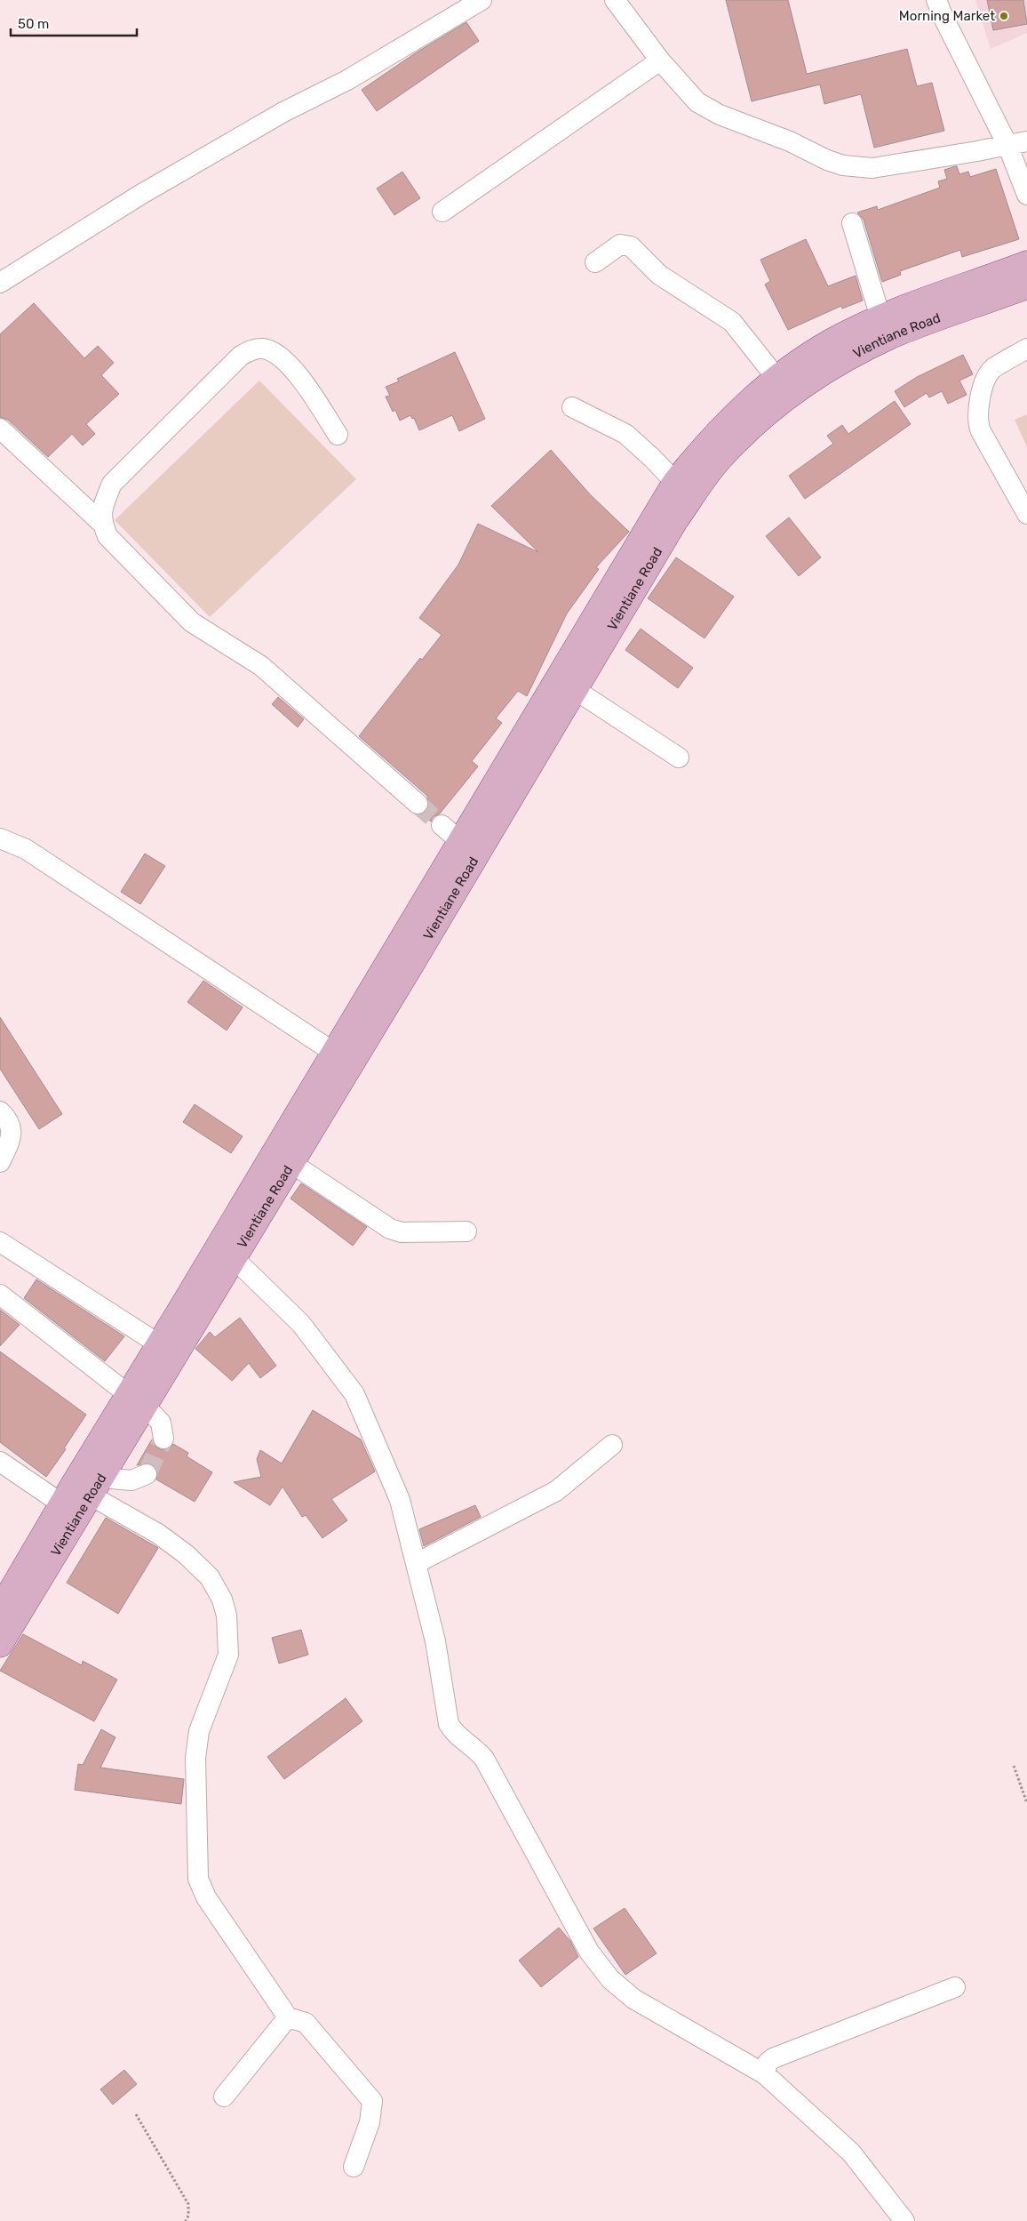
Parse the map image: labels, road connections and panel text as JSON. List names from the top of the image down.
{
  "streets": {
    "main road": ["Vientiane Road"]
  },
  "places": ["Morning Market"],
  "scale_bar": "50 m"
}
